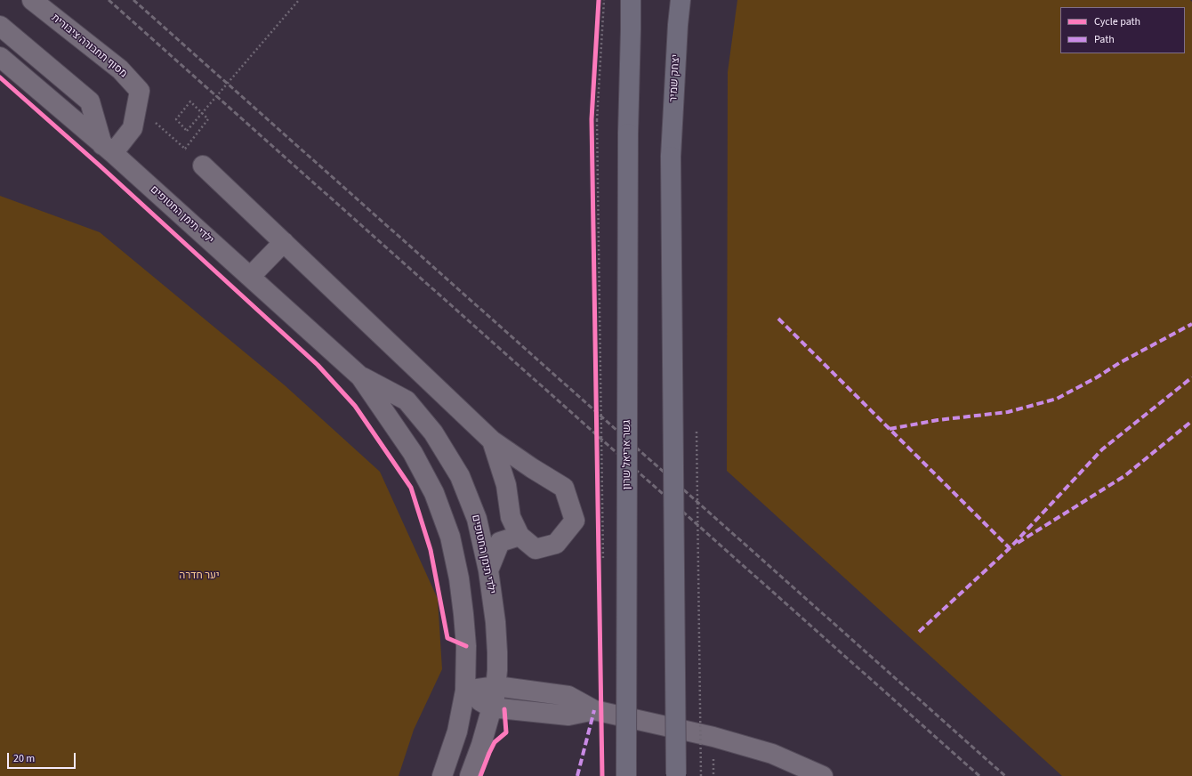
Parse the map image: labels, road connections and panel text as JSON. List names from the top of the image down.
{
  "streets": {
    "main road": ["יצחק שמיר", "גשר אריאל שרון"],
    "street": ["מסוף תחבורה ציבורית", "ילדי תימן החטופים"]
  },
  "crossings": [
    ["מסוף תחבורה ציבורית", "ילדי תימן החטופים"]
  ],
  "parks": ["יער חדרה"],
  "legend": ["Cycle path", "Path"],
  "scale_bar": "20 m"
}
